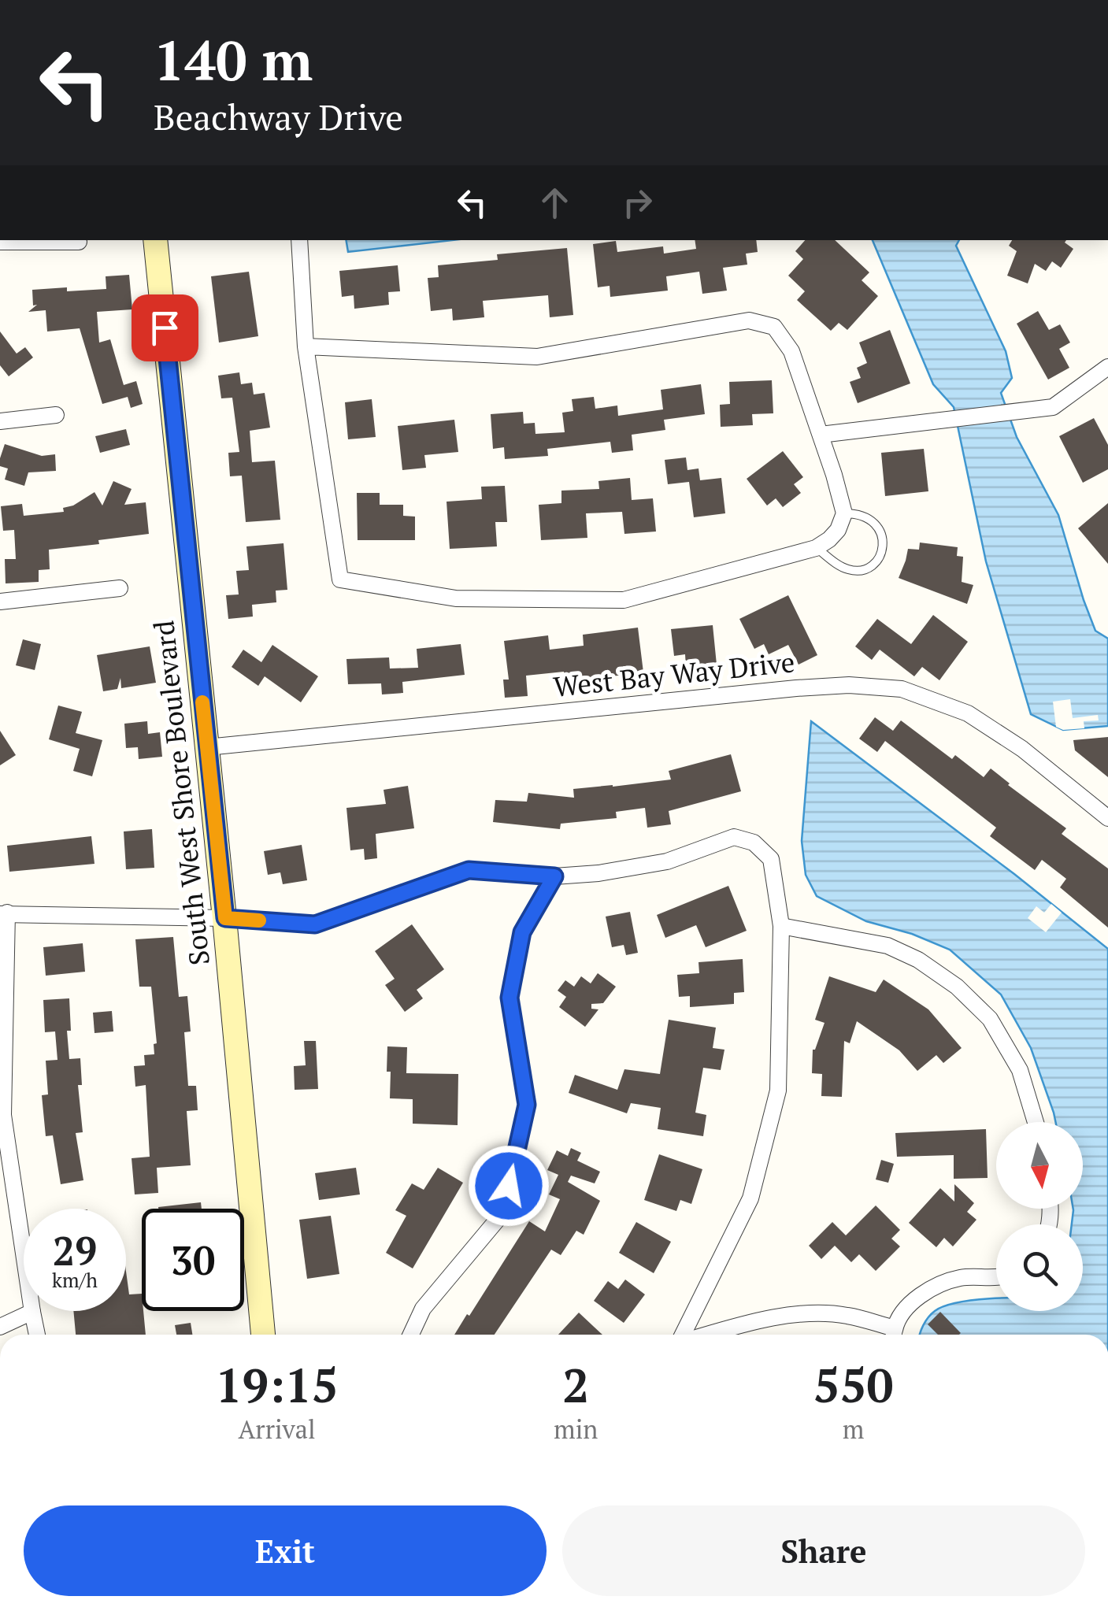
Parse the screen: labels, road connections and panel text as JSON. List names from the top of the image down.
{
  "streets": {
    "street": ["West Bay Way Drive", "South West Shore Boulevard"]
  },
  "crossings": [
    ["West Bay Way Drive", "South West Shore Boulevard"]
  ],
  "north": "bottom",
  "page": {
    "turn": ["140 m", "Beachway Drive"],
    "speed": "29 km/h",
    "limit": "30",
    "eta": [
      "19:15",
      "Arrival",
      "2",
      "min",
      "550",
      "m"
    ],
    "buttons": ["Exit", "Share"]
  }
}
